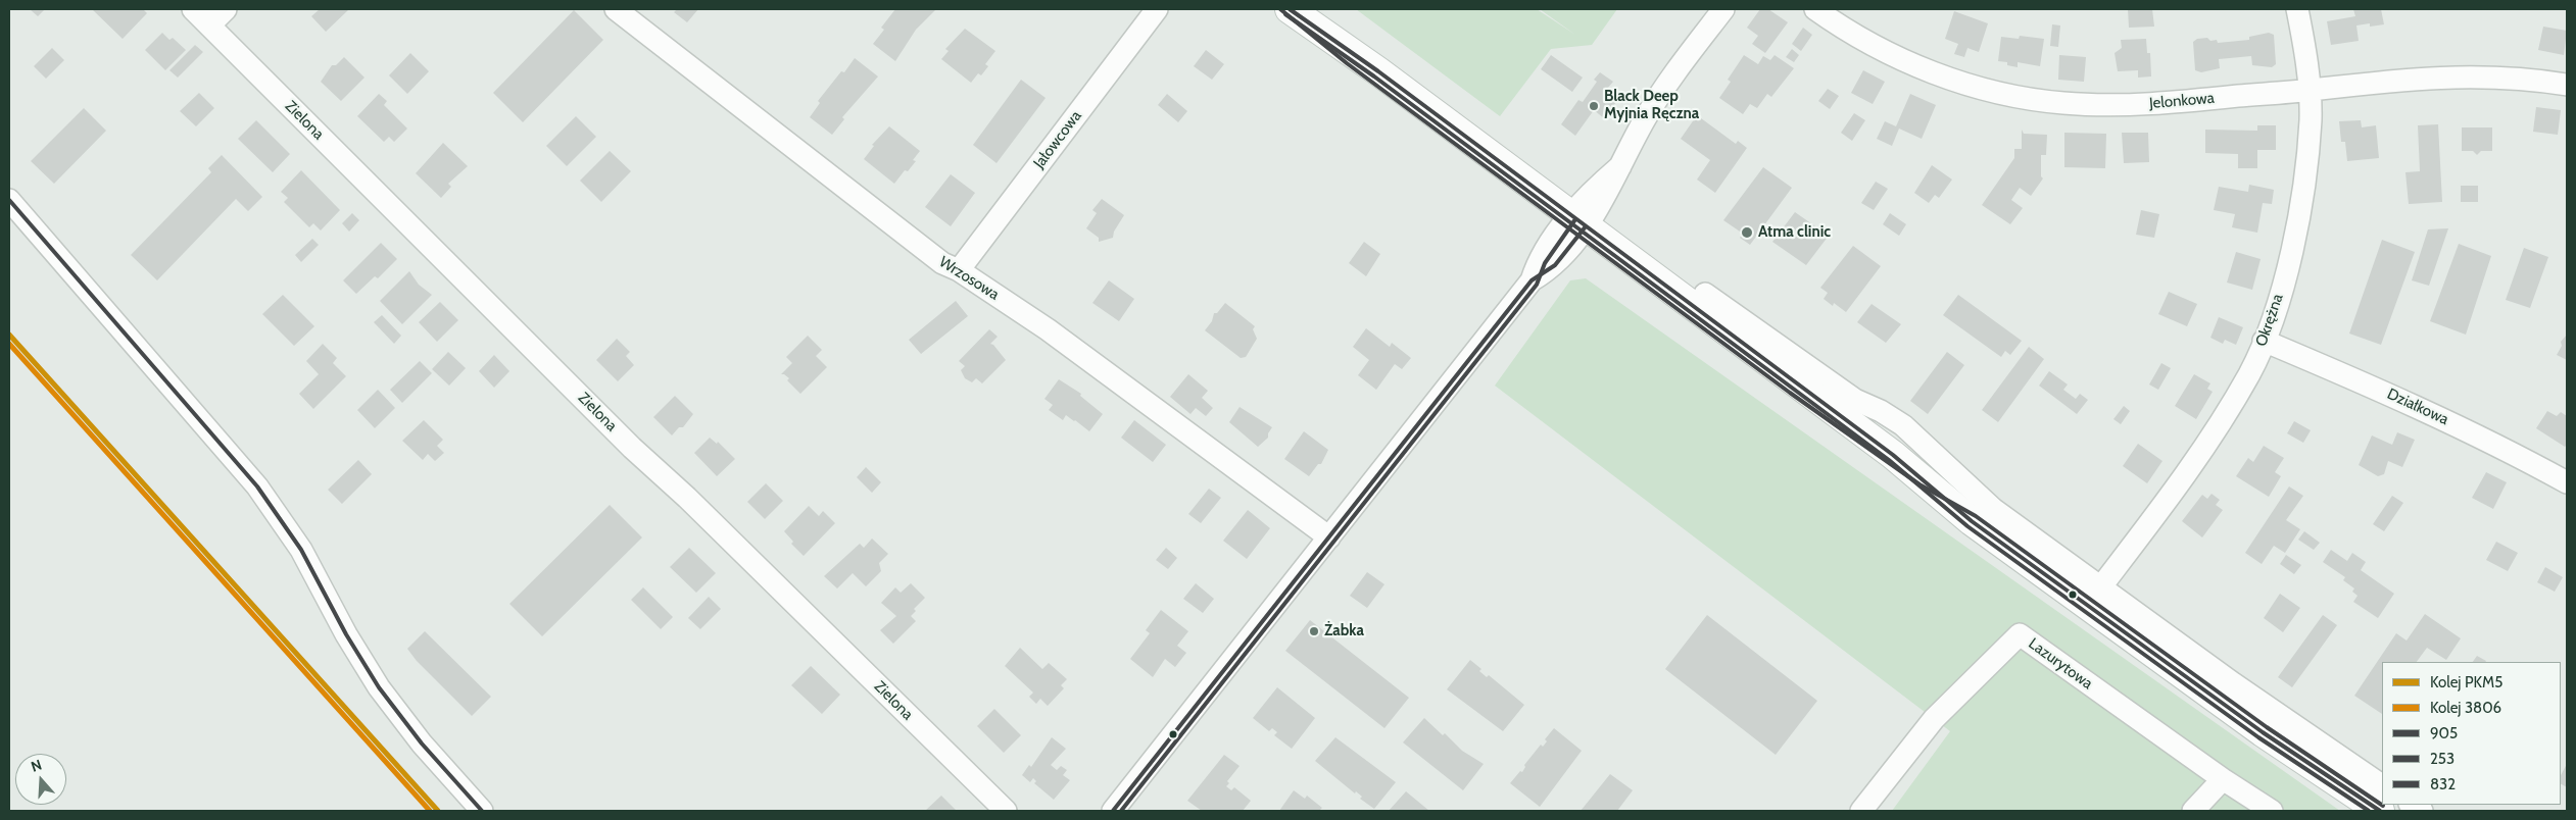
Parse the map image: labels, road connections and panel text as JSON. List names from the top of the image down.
{
  "streets": {
    "street": [
      "Jelonkowa",
      "Zielona",
      "Jałowcowa",
      "Wrzosowa",
      "Okrężna",
      "Działkowa",
      "Lazurytowa"
    ]
  },
  "crossings": [
    ["Jelonkowa", "Okrężna"],
    ["Jałowcowa", "Wrzosowa"],
    ["Okrężna", "Działkowa"]
  ],
  "places": ["Black Deep Myjnia Ręczna", "Atma clinic", "Żabka"],
  "lines": [
    "transit line 905",
    "transit line 832",
    "transit line 253",
    "rail line PKM5",
    "rail line 3806"
  ],
  "legend": [
    "Kolej PKM5",
    "Kolej 3806",
    "905",
    "253",
    "832"
  ],
  "north": "top"
}
